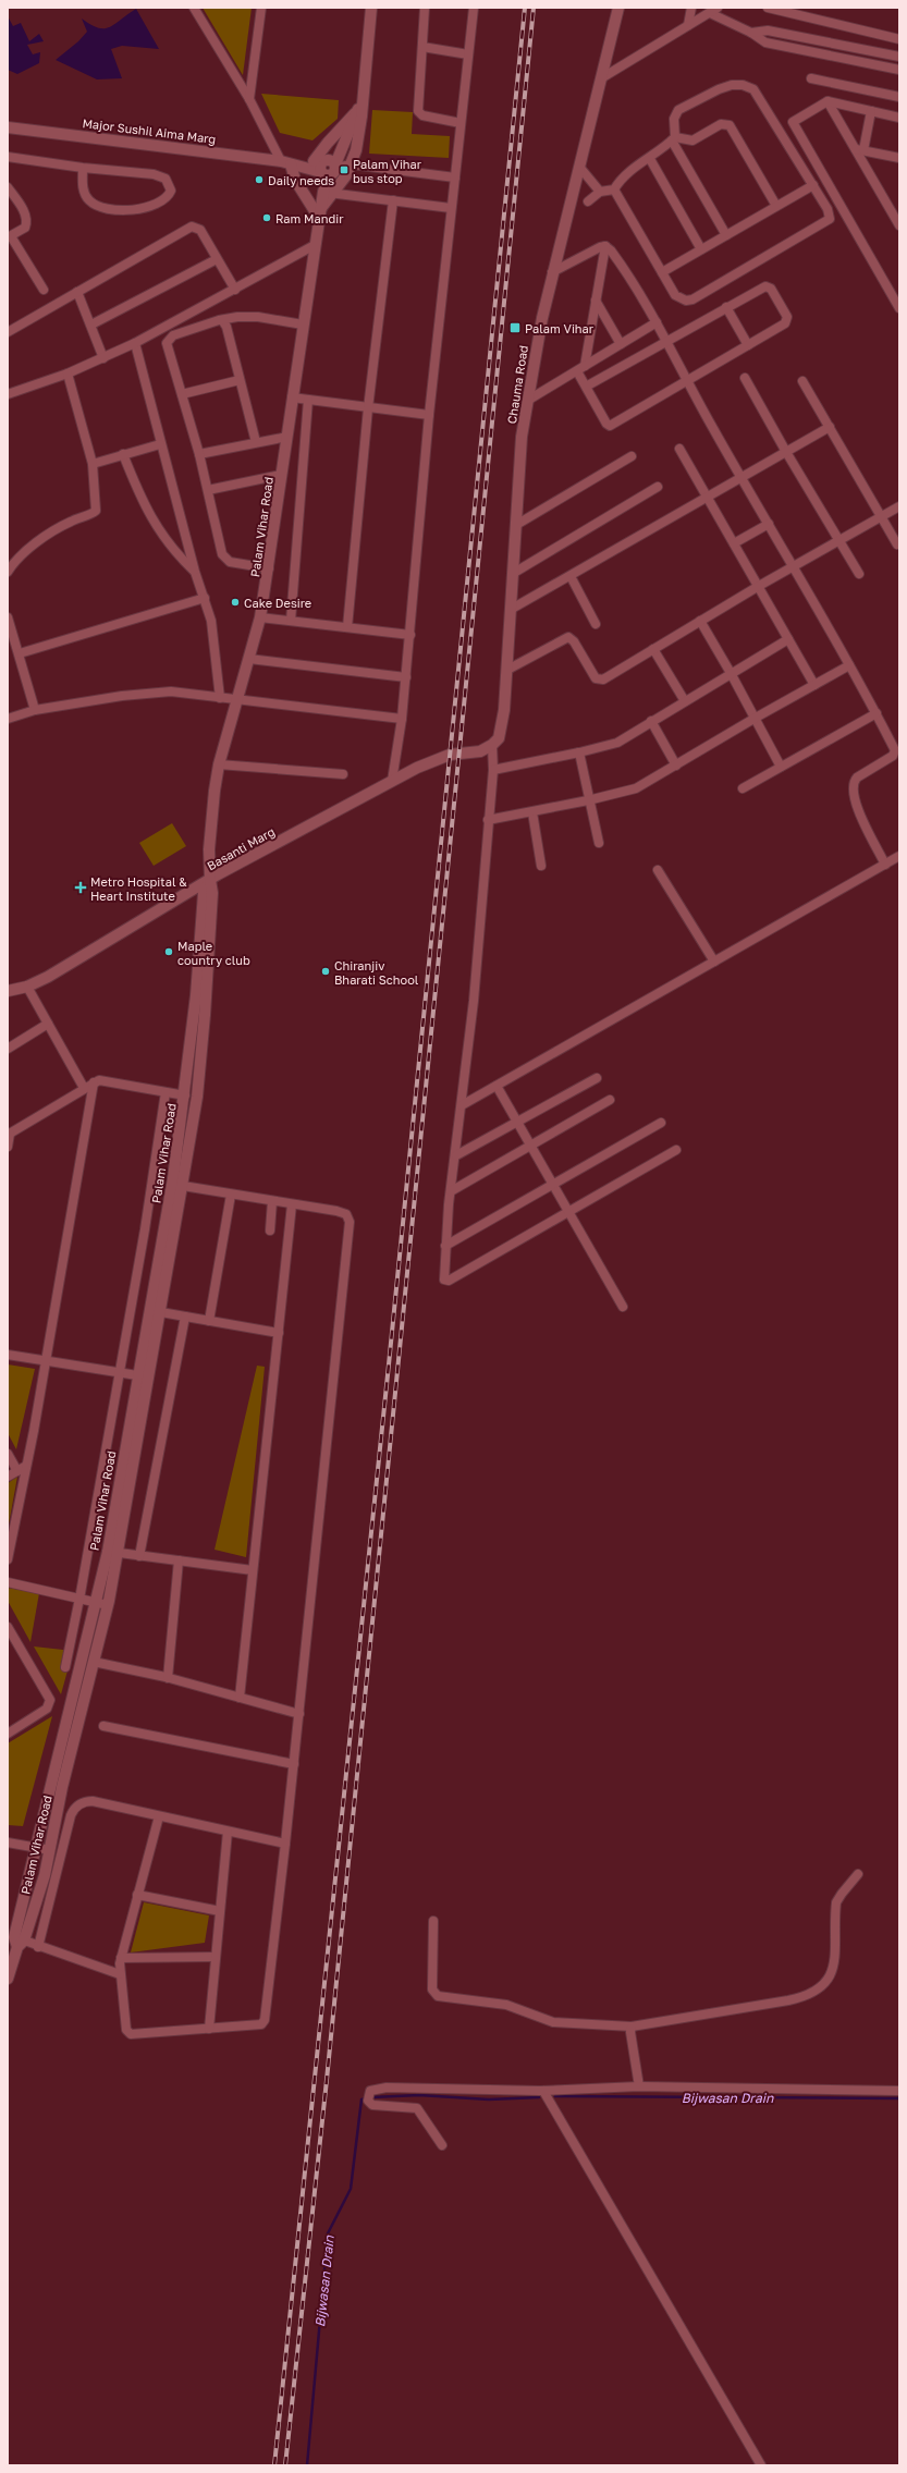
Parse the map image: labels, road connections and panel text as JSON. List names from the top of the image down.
{
  "streets": {
    "street": [
      "Major Sushil Aima Marg",
      "Chauma Road",
      "Palam Vihar Road",
      "Basanti Marg"
    ]
  },
  "crossings": [
    ["Major Sushil Aima Marg", "Palam Vihar Road"],
    ["Chauma Road", "Basanti Marg"],
    ["Palam Vihar Road", "Basanti Marg"]
  ],
  "water": ["Bijwasan Drain"],
  "places": {
    "transit": ["Palam Vihar bus stop", "Palam Vihar"],
    "other": [
      "Daily needs",
      "Ram Mandir",
      "Cake Desire",
      "Maple country club",
      "Chiranjiv Bharati School"
    ],
    "health": ["Metro Hospital & Heart Institute"]
  }
}
